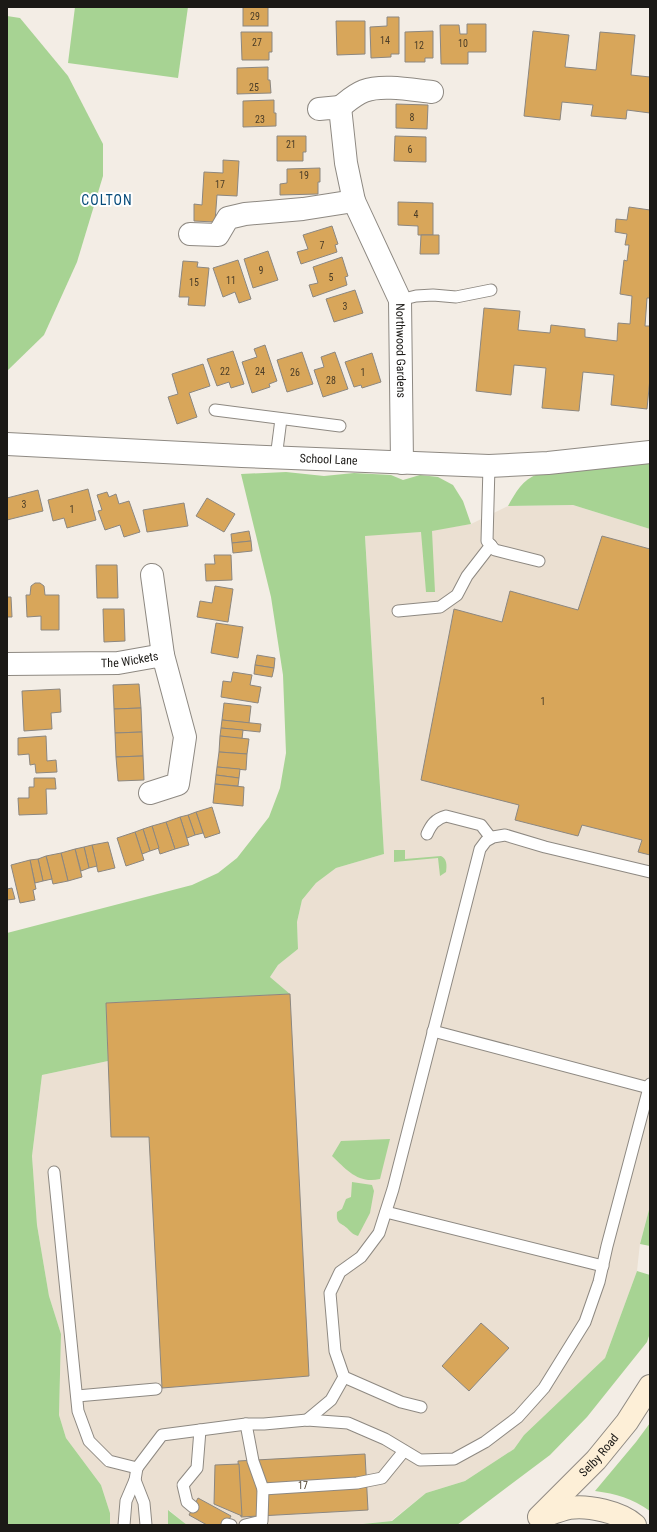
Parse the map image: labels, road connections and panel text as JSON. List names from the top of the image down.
{
  "streets": {
    "main road": ["Selby Road"],
    "street": ["Northwood Gardens", "School Lane", "The Wickets"]
  },
  "crossings": [
    ["Northwood Gardens", "School Lane"]
  ],
  "districts": ["COLTON"],
  "house_numbers": [
    "29",
    "14",
    "27",
    "10",
    "12",
    "25",
    "8",
    "23",
    "21",
    "6",
    "19",
    "17",
    "4",
    "7",
    "9",
    "5",
    "11",
    "15",
    "3",
    "22",
    "24",
    "26",
    "1",
    "28",
    "3",
    "1",
    "1",
    "17"
  ]
}
